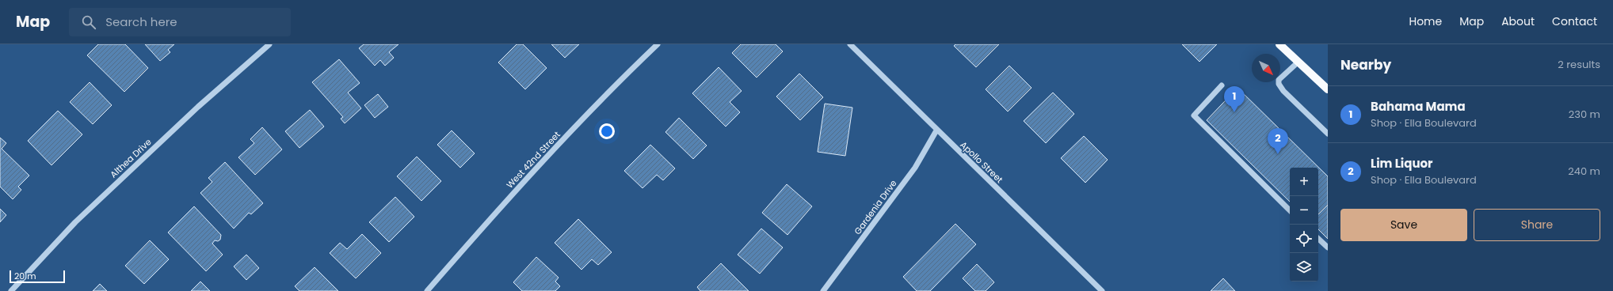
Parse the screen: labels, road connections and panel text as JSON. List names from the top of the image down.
{
  "streets": {
    "street": [
      "Althea Drive",
      "West 42nd Street",
      "Apollo Street",
      "Gardenia Drive"
    ]
  },
  "crossings": [
    ["Apollo Street", "Gardenia Drive"]
  ],
  "scale_bar": "20 m",
  "north": "bottom right",
  "page": {
    "header": "Map",
    "search": "Search here",
    "nav": [
      "Home",
      "Map",
      "About",
      "Contact"
    ],
    "heading": ["Nearby", "2 results"],
    "list": [
      {
        "mark": "1",
        "name": "Bahama Mama",
        "note": "Shop · Ella Boulevard",
        "value": "230 m"
      },
      {
        "mark": "2",
        "name": "Lim Liquor",
        "note": "Shop · Ella Boulevard",
        "value": "240 m"
      }
    ],
    "pins": ["1", "2"],
    "map_buttons": ["+", "−"],
    "buttons": ["Save", "Share"],
    "scale": "20 m"
  }
}
